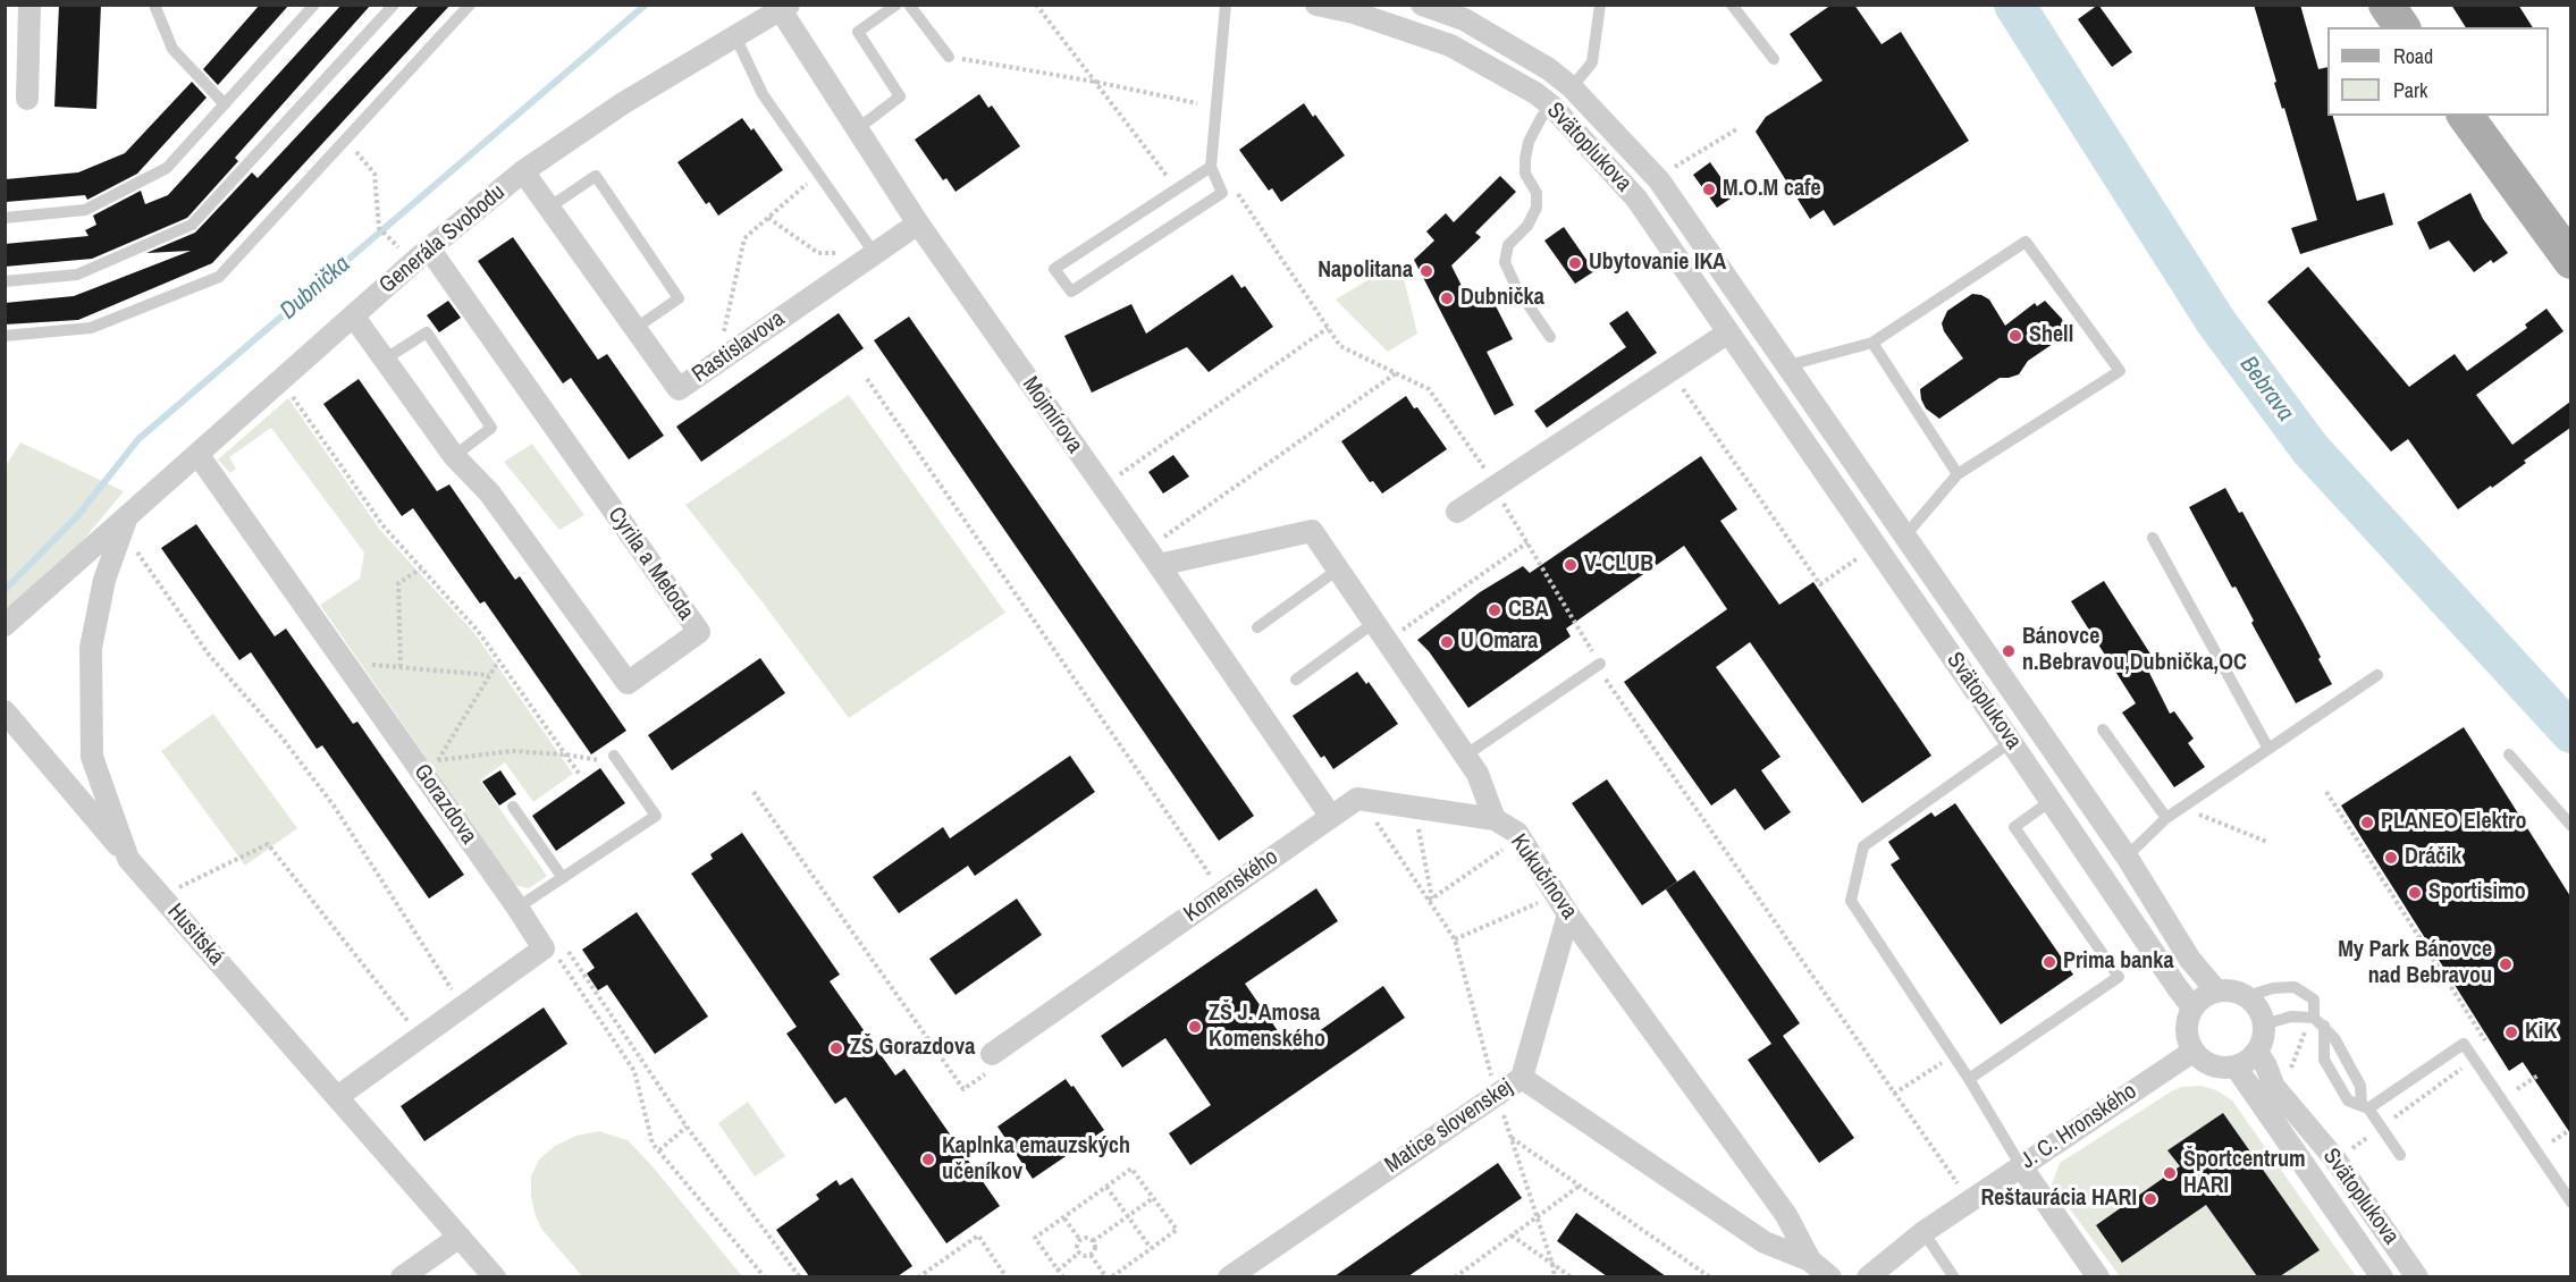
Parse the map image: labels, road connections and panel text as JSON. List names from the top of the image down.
{
  "streets": {
    "street": [
      "Svätoplukova",
      "Generála Svobodu",
      "Rastislavova",
      "Mojmírova",
      "Cyrila a Metoda",
      "Gorazdova",
      "Kukučínova",
      "Komenského",
      "Husitská",
      "Matice slovenskej",
      "J. C. Hronského"
    ]
  },
  "crossings": [
    ["Svätoplukova", "J. C. Hronského"],
    ["Generála Svobodu", "Rastislavova"],
    ["Generála Svobodu", "Mojmírova"],
    ["Generála Svobodu", "Cyrila a Metoda"],
    ["Generála Svobodu", "Gorazdova"],
    ["Generála Svobodu", "Husitská"],
    ["Rastislavova", "Mojmírova"],
    ["Mojmírova", "Kukučínova"],
    ["Mojmírova", "Komenského"],
    ["Gorazdova", "Husitská"],
    ["Kukučínova", "Komenského"],
    ["Kukučínova", "Matice slovenskej"]
  ],
  "water": ["Dubnička", "Bebrava"],
  "places": [
    "M.O.M cafe",
    "Ubytovanie IKA",
    "Napolitana",
    "Dubnička",
    "Shell",
    "V-CLUB",
    "CBA",
    "U Omara",
    "Bánovce n.Bebravou,Dubnička,OC",
    "PLANEO Elektro",
    "Dráčik",
    "Sportisimo",
    "Prima banka",
    "My Park Bánovce nad Bebravou",
    "ZŠ J. Amosa Komenského",
    "KiK",
    "ZŠ Gorazdova",
    "Kaplnka emauzských učeníkov",
    "Športcentrum HARI",
    "Reštaurácia HARI"
  ],
  "legend": ["Road", "Park"]
}
